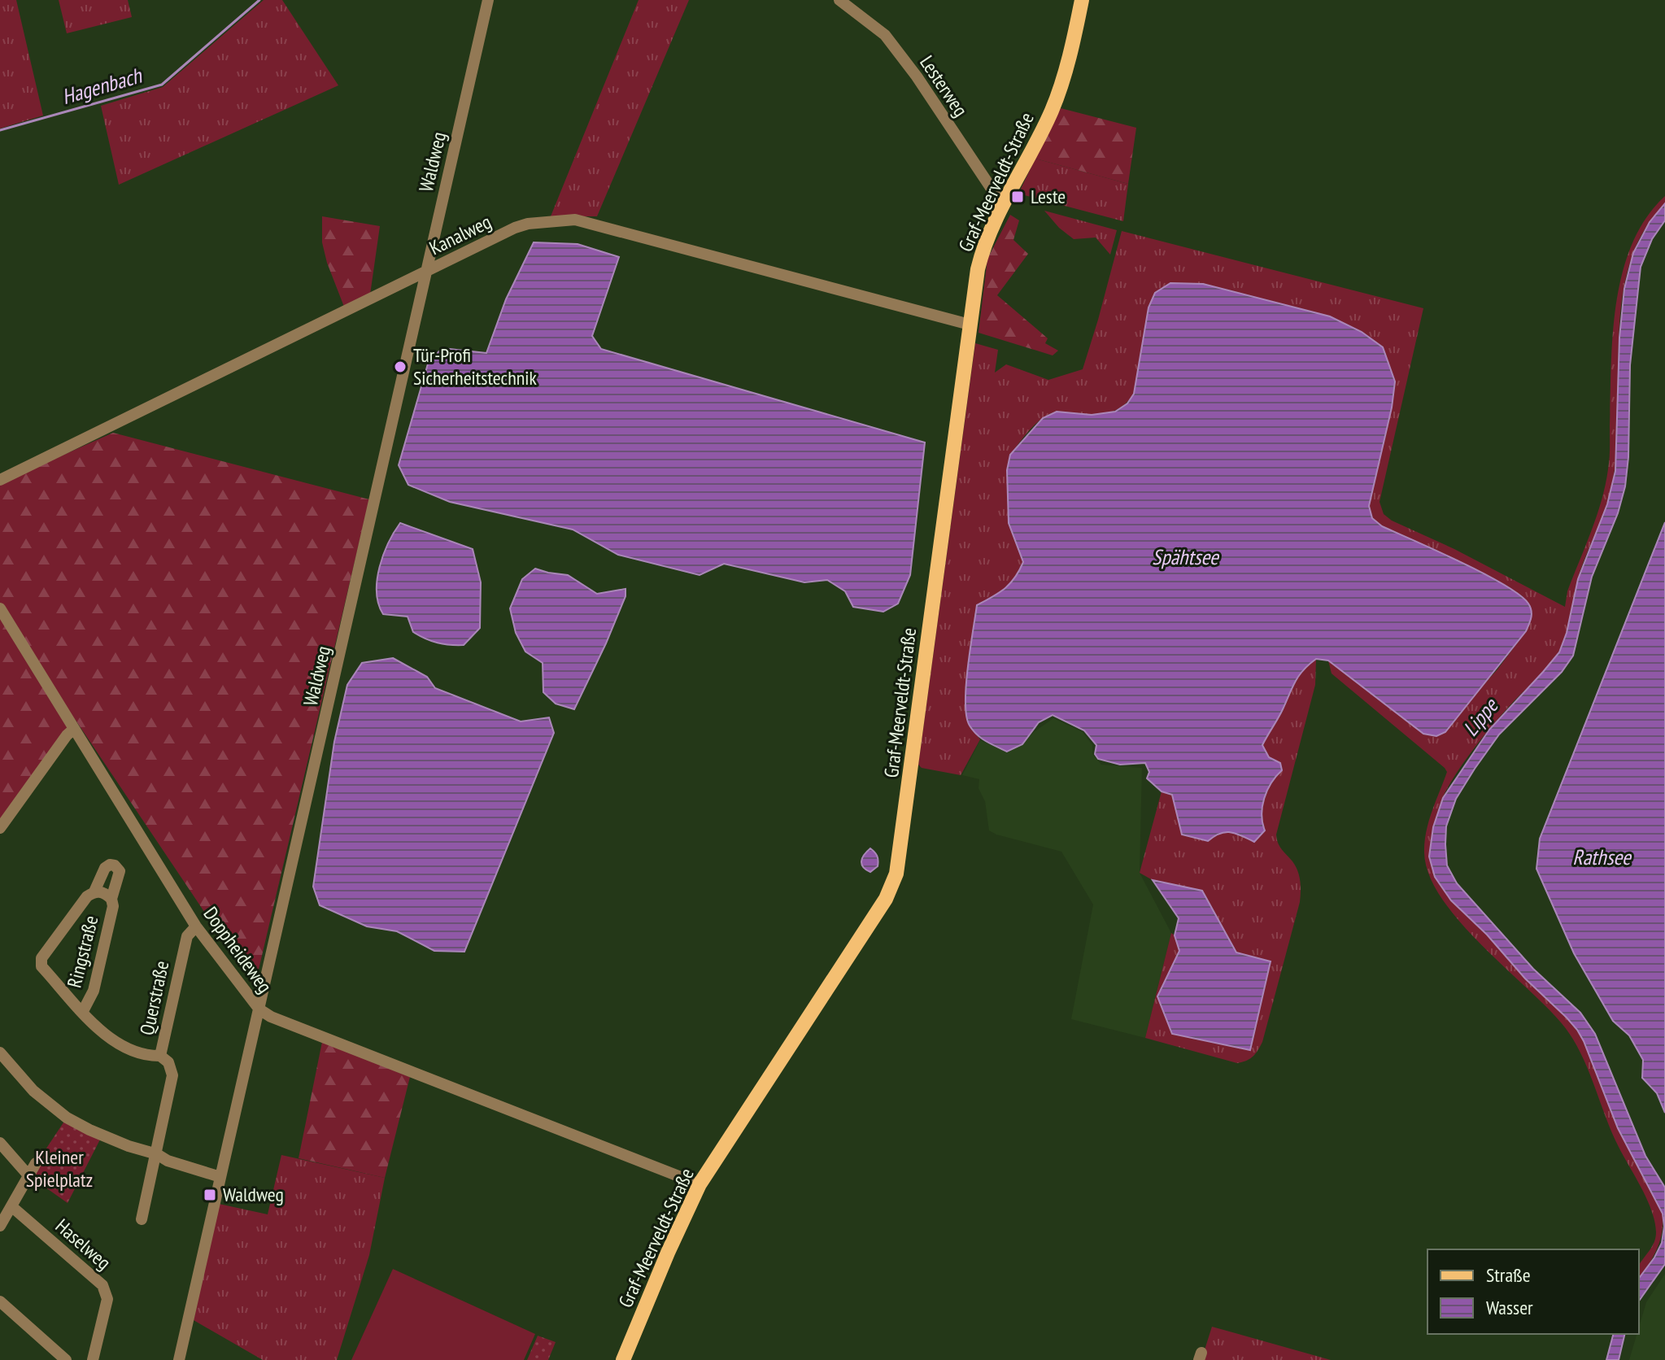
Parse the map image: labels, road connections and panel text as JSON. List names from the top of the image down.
{
  "streets": {
    "main road": ["Graf-Meerveldt-Straße"],
    "street": [
      "Lesterweg",
      "Waldweg",
      "Kanalweg",
      "Doppheideweg",
      "Ringstraße",
      "Querstraße",
      "Haselweg"
    ]
  },
  "crossings": [
    ["Lesterweg", "Graf-Meerveldt-Straße"],
    ["Waldweg", "Kanalweg"],
    ["Waldweg", "Doppheideweg"],
    ["Graf-Meerveldt-Straße", "Kanalweg"],
    ["Graf-Meerveldt-Straße", "Doppheideweg"],
    ["Doppheideweg", "Querstraße"],
    ["Ringstraße", "Querstraße"]
  ],
  "water": [
    "Hagenbach",
    "Spähtsee",
    "Lippe",
    "Rathsee"
  ],
  "parks": ["Kleiner Spielplatz"],
  "places": {
    "transit": ["Leste", "Waldweg"],
    "other": ["Tür-Profi Sicherheitstechnik"]
  },
  "legend": ["Straße", "Wasser"]
}
